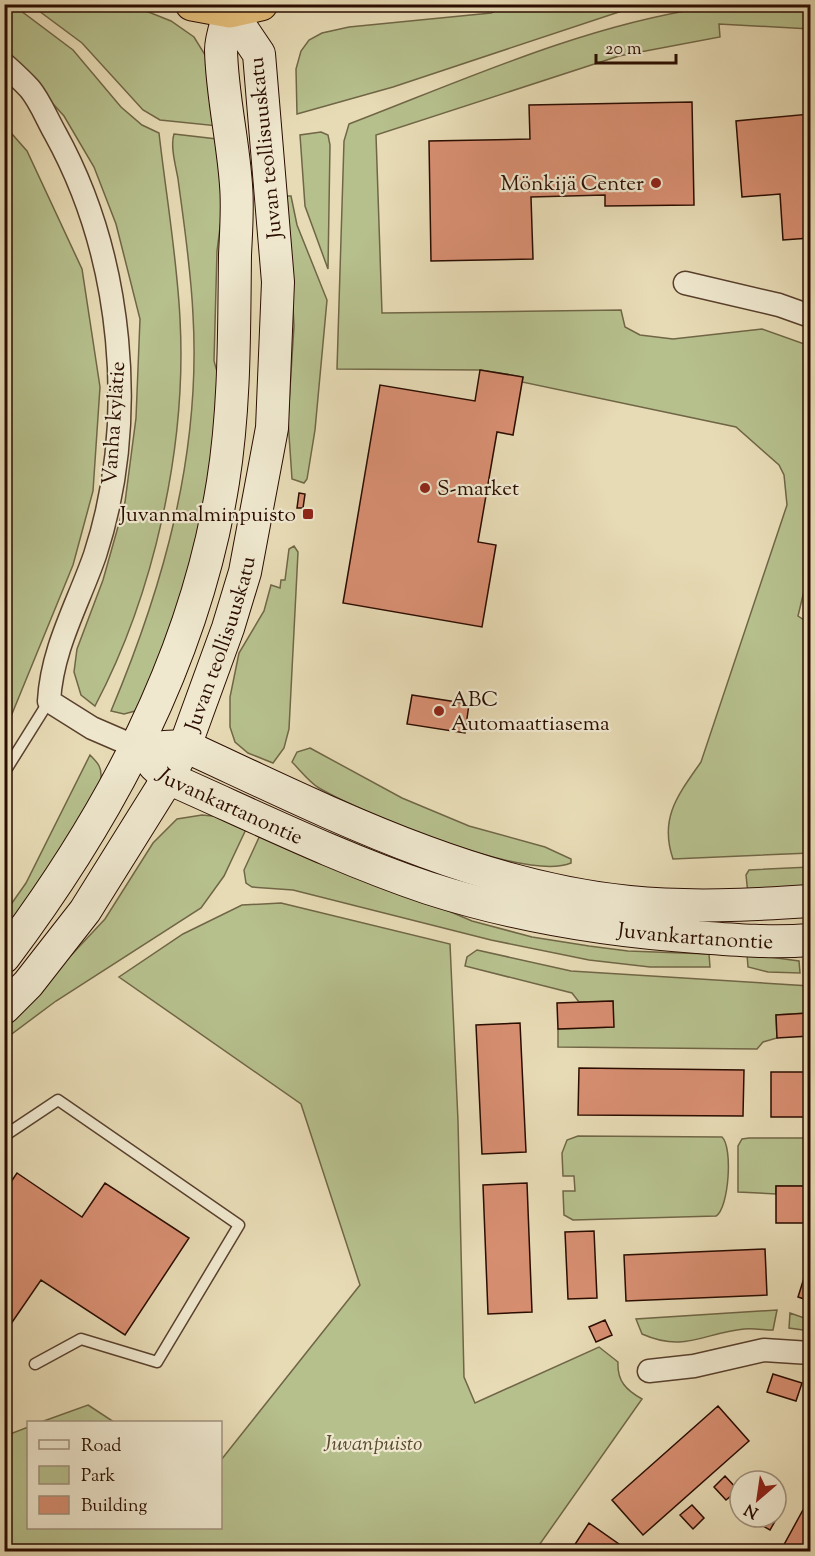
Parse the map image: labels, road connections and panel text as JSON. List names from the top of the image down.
{
  "streets": {
    "main road": ["Juvan teollisuuskatu", "Juvankartanontie"],
    "street": ["Vanha kylätie"]
  },
  "crossings": [
    ["Juvan teollisuuskatu", "Juvankartanontie"]
  ],
  "parks": ["Juvanpuisto"],
  "places": {
    "other": ["Mönkijä Center", "S-market", "ABC Automaattiasema"],
    "transit": ["Juvanmalminpuisto"]
  },
  "legend": ["Road", "Park", "Building"],
  "scale_bar": "20 m",
  "north": "bottom left"
}
